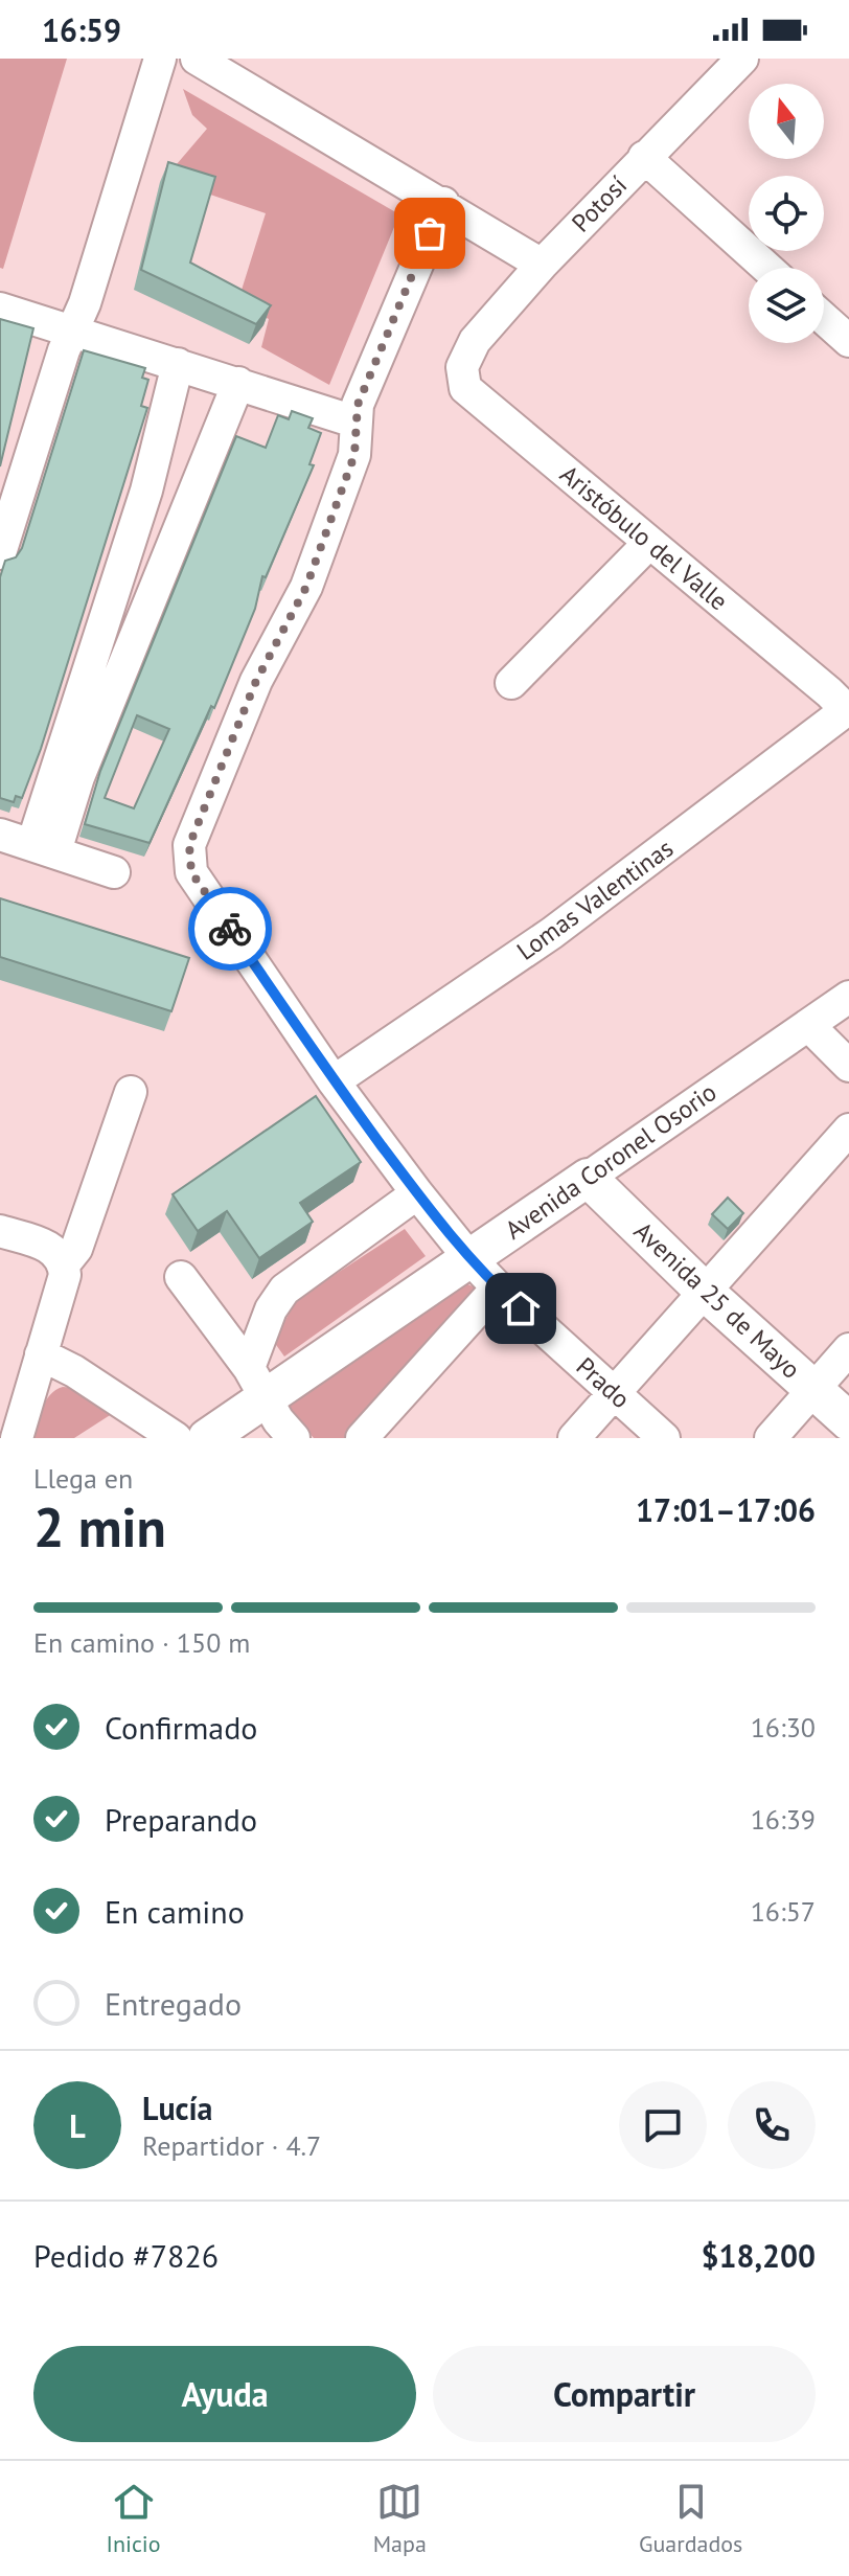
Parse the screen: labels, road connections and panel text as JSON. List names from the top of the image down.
{
  "streets": {
    "main road": ["Avenida Coronel Osorio", "Avenida 25 de Mayo"],
    "street": [
      "Potosí",
      "Aristóbulo del Valle",
      "Lomas Valentinas",
      "Prado"
    ]
  },
  "crossings": [
    ["Potosí", "Aristóbulo del Valle"],
    ["Aristóbulo del Valle", "Lomas Valentinas"],
    ["Lomas Valentinas", "Prado"],
    ["Avenida Coronel Osorio", "Avenida 25 de Mayo"],
    ["Avenida Coronel Osorio", "Prado"]
  ],
  "north": "top",
  "page": {
    "status": "16:59",
    "heading": ["2 min", "Llega en", "17:01–17:06"],
    "panel": [
      "Lucía",
      "Repartidor · 4.7",
      "Pedido #7826",
      "$18,200"
    ],
    "bar": "En camino · 150 m",
    "list": [
      ["Confirmado", "16:30"],
      ["Preparando", "16:39"],
      ["En camino", "16:57"],
      "Entregado"
    ],
    "round": "L",
    "buttons": ["Ayuda", "Compartir"],
    "tabs": ["Inicio", "Mapa", "Guardados"]
  }
}
